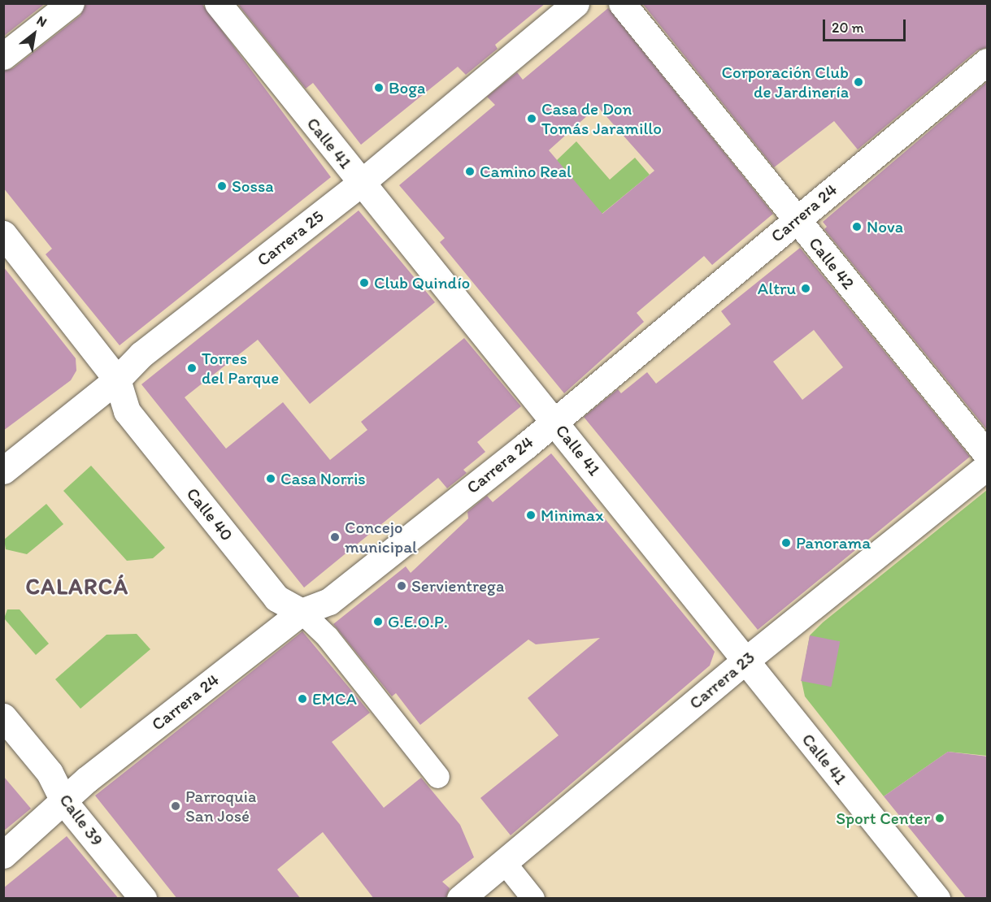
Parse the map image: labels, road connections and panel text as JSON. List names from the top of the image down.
{
  "streets": {
    "street": [
      "Calle 41",
      "Carrera 24",
      "Carrera 25",
      "Calle 42",
      "Calle 40",
      "Carrera 23",
      "Calle 39"
    ]
  },
  "crossings": [
    ["Calle 41", "Carrera 24"],
    ["Calle 41", "Carrera 25"],
    ["Calle 41", "Carrera 23"],
    ["Carrera 24", "Calle 42"],
    ["Carrera 24", "Calle 40"],
    ["Carrera 24", "Calle 39"],
    ["Carrera 25", "Calle 40"]
  ],
  "districts": ["CALARCÁ"],
  "places": [
    "Corporación Club de Jardinería",
    "Boga",
    "Casa de Don Tomás Jaramillo",
    "Camino Real",
    "Sossa",
    "Nova",
    "Club Quindío",
    "Altru",
    "Torres del Parque",
    "Casa Norris",
    "Minimax",
    "Concejo municipal",
    "Panorama",
    "Servientrega",
    "G.E.O.P.",
    "EMCA",
    "Parroquia San José",
    "Sport Center"
  ],
  "scale_bar": "20 m",
  "north": "top right"
}
